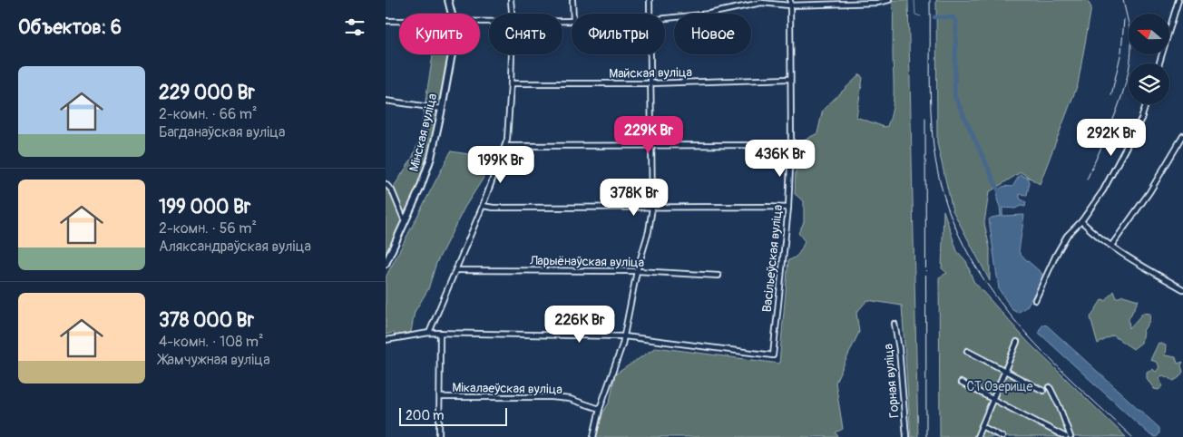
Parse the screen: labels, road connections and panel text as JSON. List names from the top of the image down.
{
  "streets": {
    "main road": ["Мінская вуліца"],
    "street": [
      "Майская вуліца",
      "Васільеўская вуліца",
      "Ларыёнаўская вуліца",
      "Горная вуліца",
      "Мікалаеўская вуліца"
    ]
  },
  "crossings": [
    ["Майская вуліца", "Васільеўская вуліца"]
  ],
  "parks": ["СТ Озерище"],
  "scale_bar": "200 m",
  "north": "left",
  "page": {
    "heading": "Объектов: 6",
    "chip": [
      "Купить",
      "Снять",
      "Фильтры",
      "Новое"
    ],
    "list": [
      {
        "name": "229 000 Br",
        "note": "2-комн. · 66 m² · Багданаўская вуліца"
      },
      {
        "name": "199 000 Br",
        "note": "2-комн. · 56 m² · Аляксандраўская вуліца"
      },
      {
        "name": "378 000 Br",
        "note": "4-комн. · 108 m² · Жамчужная вуліца"
      }
    ],
    "price": [
      "229K Br",
      "292K Br",
      "436K Br",
      "199K Br",
      "378K Br",
      "226K Br"
    ],
    "scale": "200 m"
  }
}
